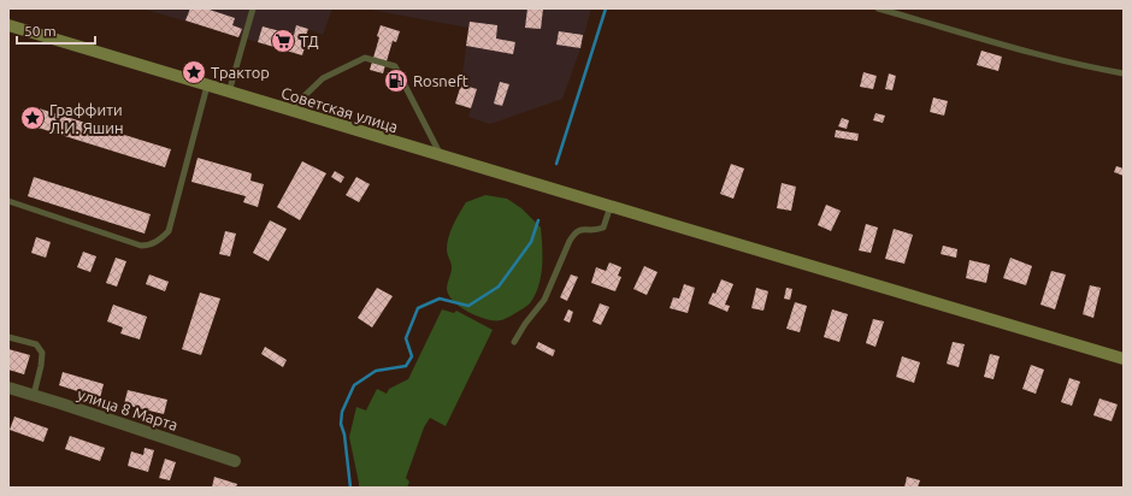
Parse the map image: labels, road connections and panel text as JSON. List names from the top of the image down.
{
  "streets": {
    "main road": ["Советская улица"],
    "street": ["улица 8 Марта"]
  },
  "places": {
    "supermarket": ["ТД"],
    "place": ["Трактор", "Граффити Л.И. Яшин"],
    "fuel station": ["Rosneft"]
  },
  "scale_bar": "50 m"
}
